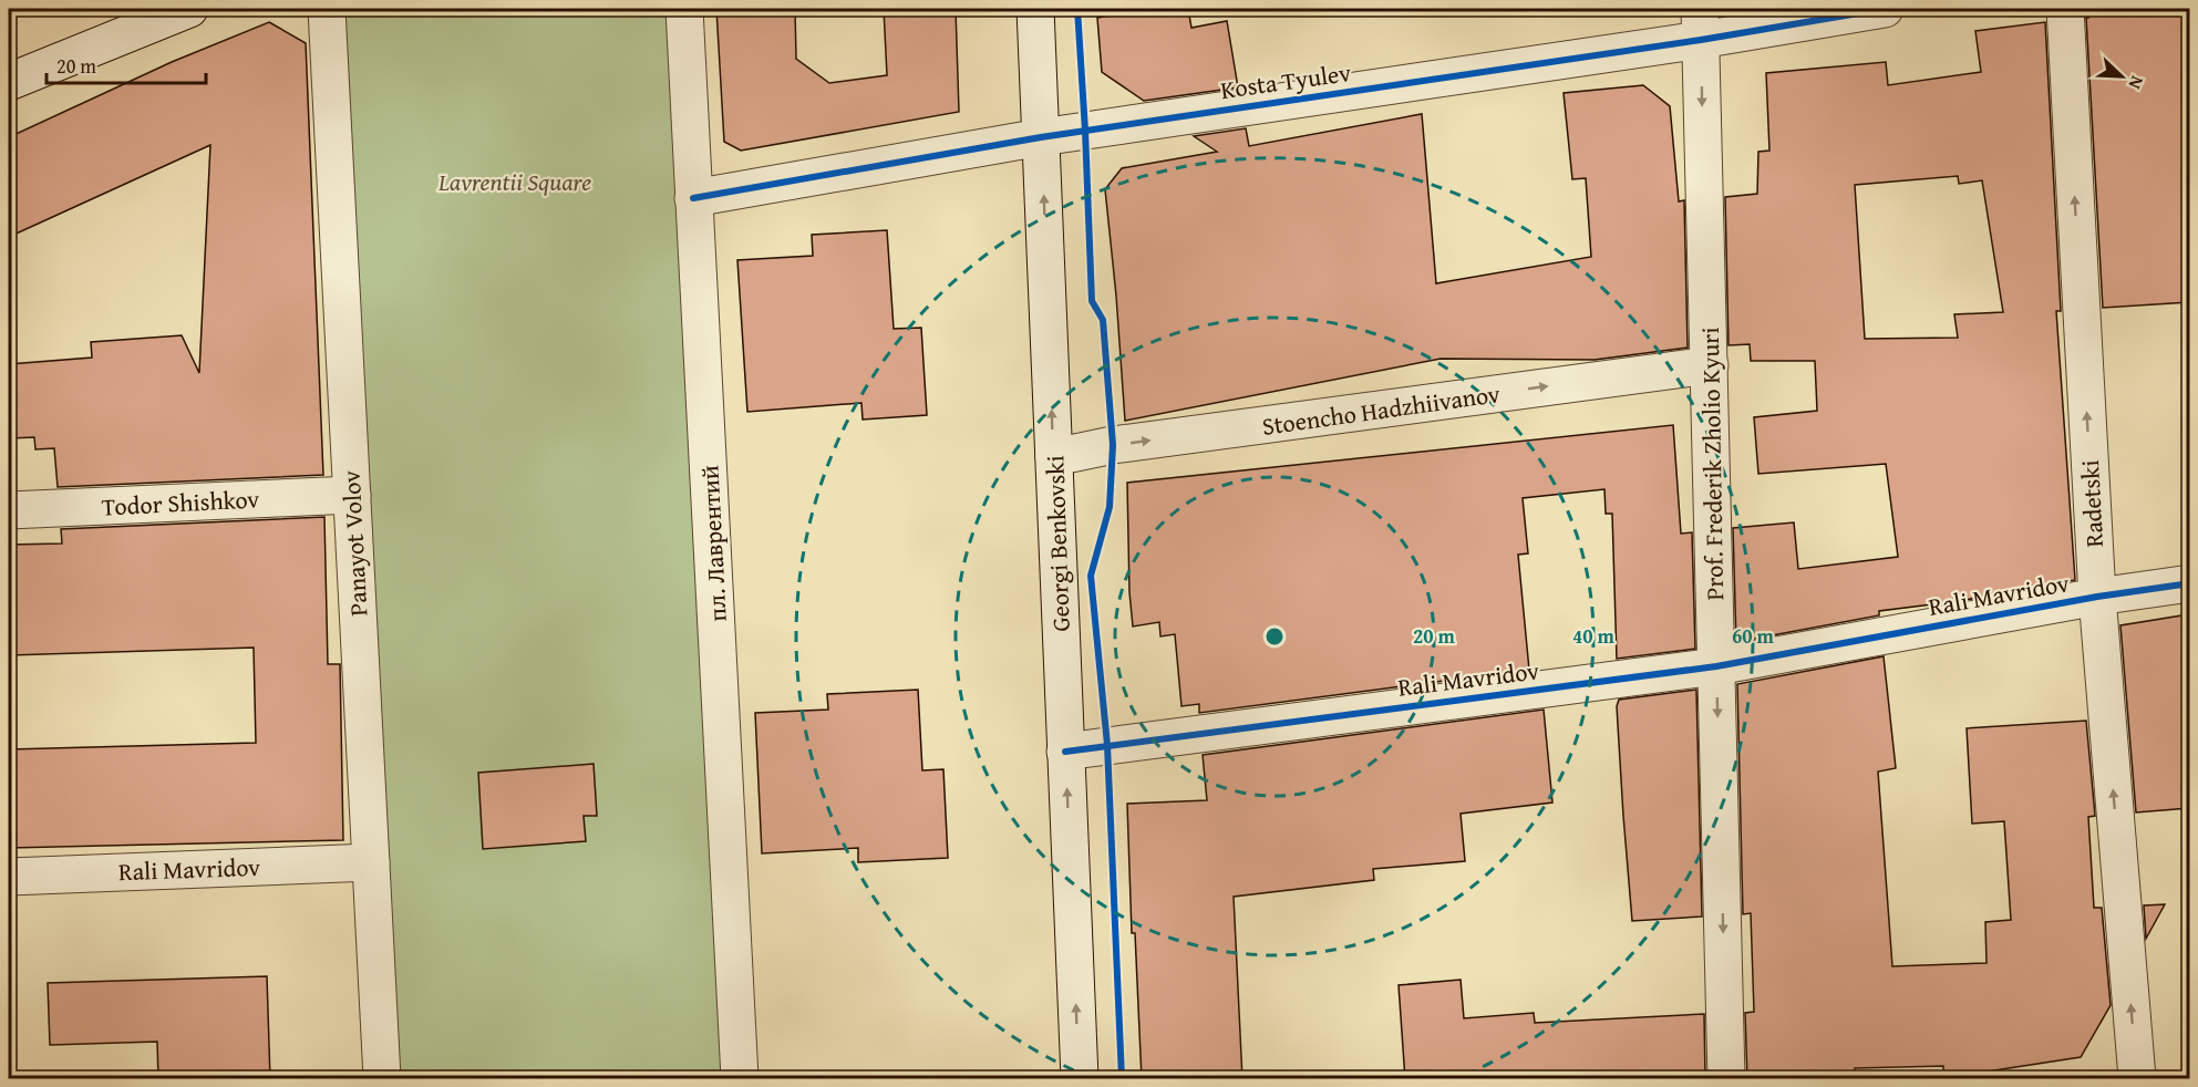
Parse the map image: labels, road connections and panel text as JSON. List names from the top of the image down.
{
  "streets": {
    "street": [
      "Kosta Tyulev",
      "Stoencho Hadzhiivanov",
      "Prof. Frederik Zholio Kyuri",
      "Todor Shishkov",
      "Radetski",
      "Panayot Volov",
      "пл. Лаврентий",
      "Georgi Benkovski",
      "Rali Mavridov"
    ]
  },
  "crossings": [
    ["Kosta Tyulev", "Prof. Frederik Zholio Kyuri"],
    ["Kosta Tyulev", "пл. Лаврентий"],
    ["Kosta Tyulev", "Georgi Benkovski"],
    ["Stoencho Hadzhiivanov", "Prof. Frederik Zholio Kyuri"],
    ["Stoencho Hadzhiivanov", "Georgi Benkovski"],
    ["Prof. Frederik Zholio Kyuri", "Rali Mavridov"],
    ["Todor Shishkov", "Panayot Volov"],
    ["Radetski", "Rali Mavridov"],
    ["Panayot Volov", "Rali Mavridov"],
    ["Georgi Benkovski", "Rali Mavridov"]
  ],
  "one_way": [
    "Stoencho Hadzhiivanov",
    "Prof. Frederik Zholio Kyuri",
    "Radetski",
    "Georgi Benkovski"
  ],
  "parks": ["Lavrentii Square"],
  "scale_bar": "20 m",
  "north": "bottom right",
  "rings": ["20 m", "40 m", "60 m"]
}
